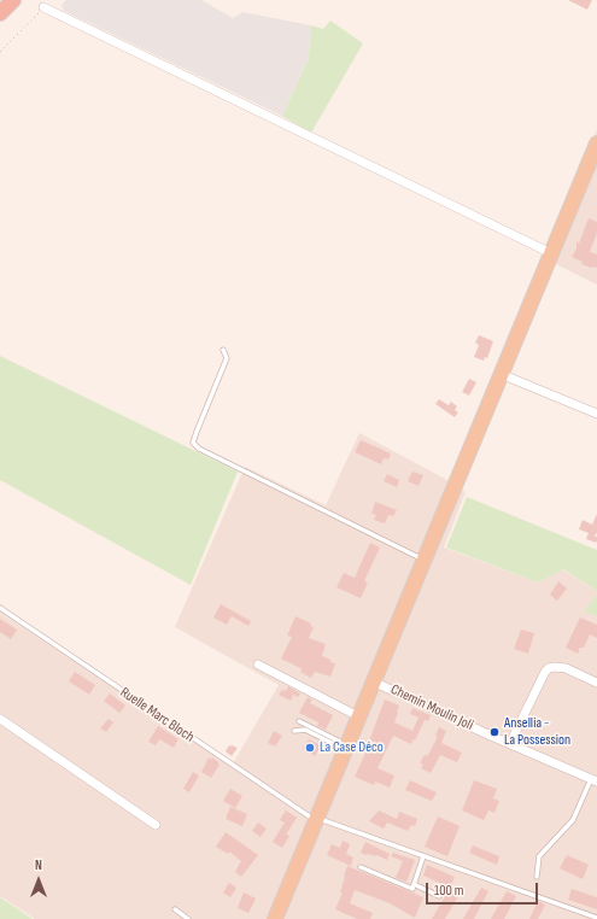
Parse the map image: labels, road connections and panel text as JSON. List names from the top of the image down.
{
  "streets": {
    "street": ["Chemin Moulin Joli"],
    "lane": ["Ruelle Marc Bloch"]
  },
  "places": ["Ansellia - La Possession", "La Case Déco"],
  "scale_bar": "100 m",
  "north": "top"
}
